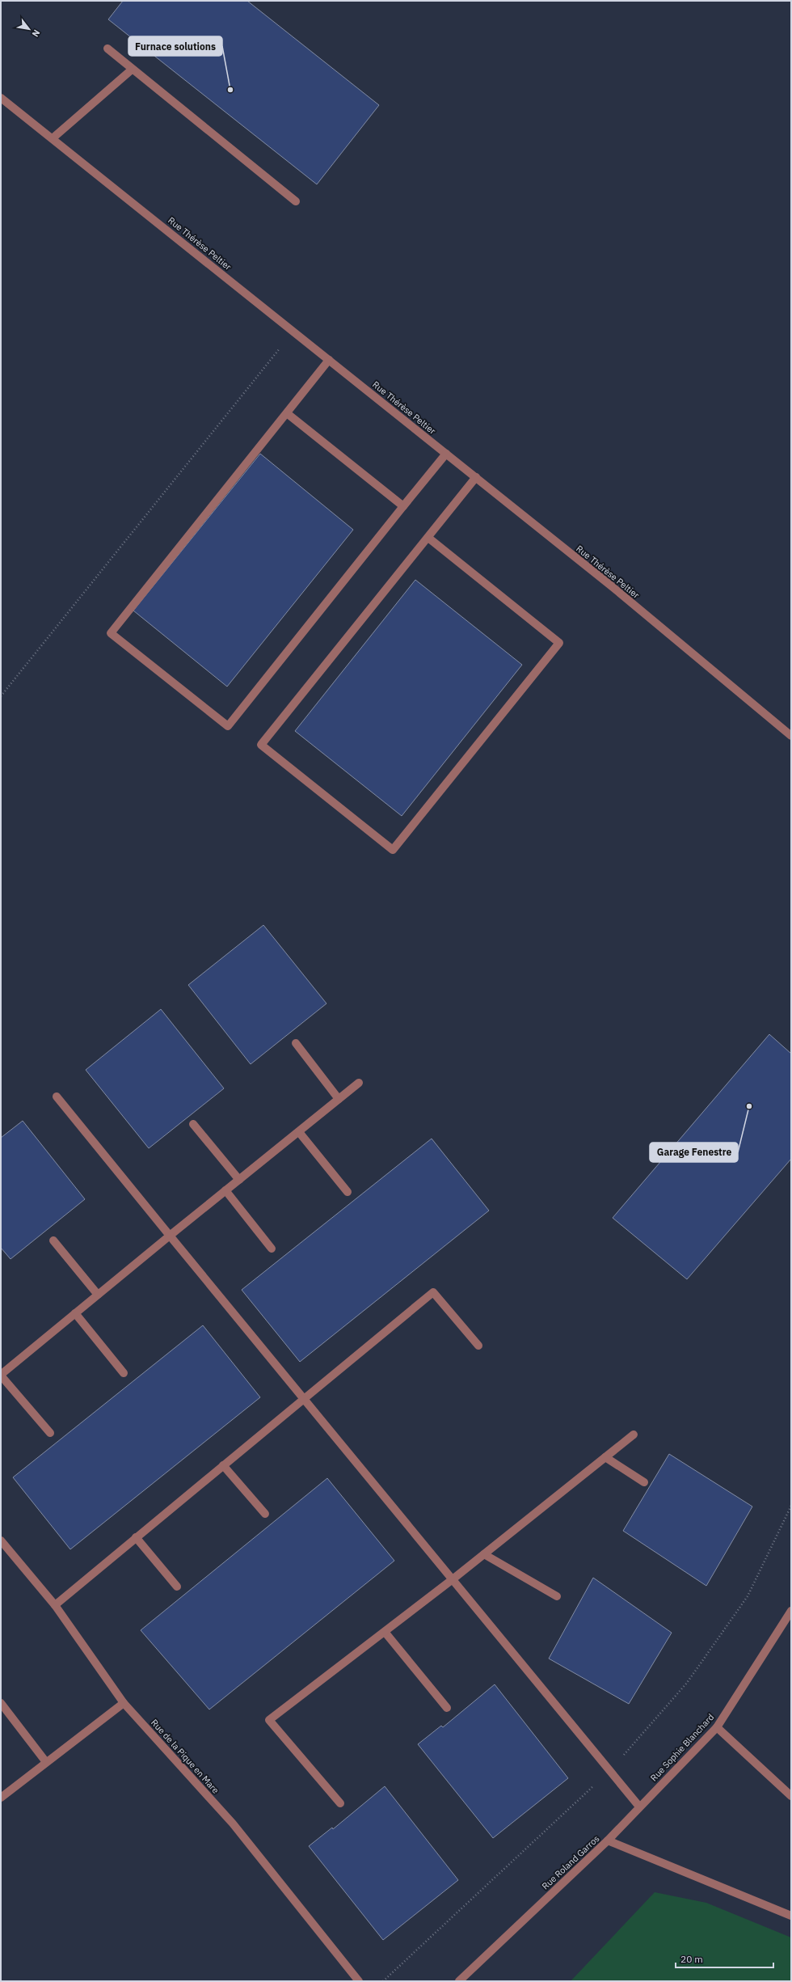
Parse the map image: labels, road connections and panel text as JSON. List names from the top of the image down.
{
  "streets": {
    "street": [
      "Rue Thérèse Peltier",
      "Rue Sophie Blanchard",
      "Rue de la Pique en Mare",
      "Rue Roland Garros"
    ]
  },
  "crossings": [
    ["Rue Sophie Blanchard", "Rue Roland Garros"]
  ],
  "places": ["Furnace solutions", "Garage Fenestre"],
  "scale_bar": "20 m",
  "north": "bottom right"
}
